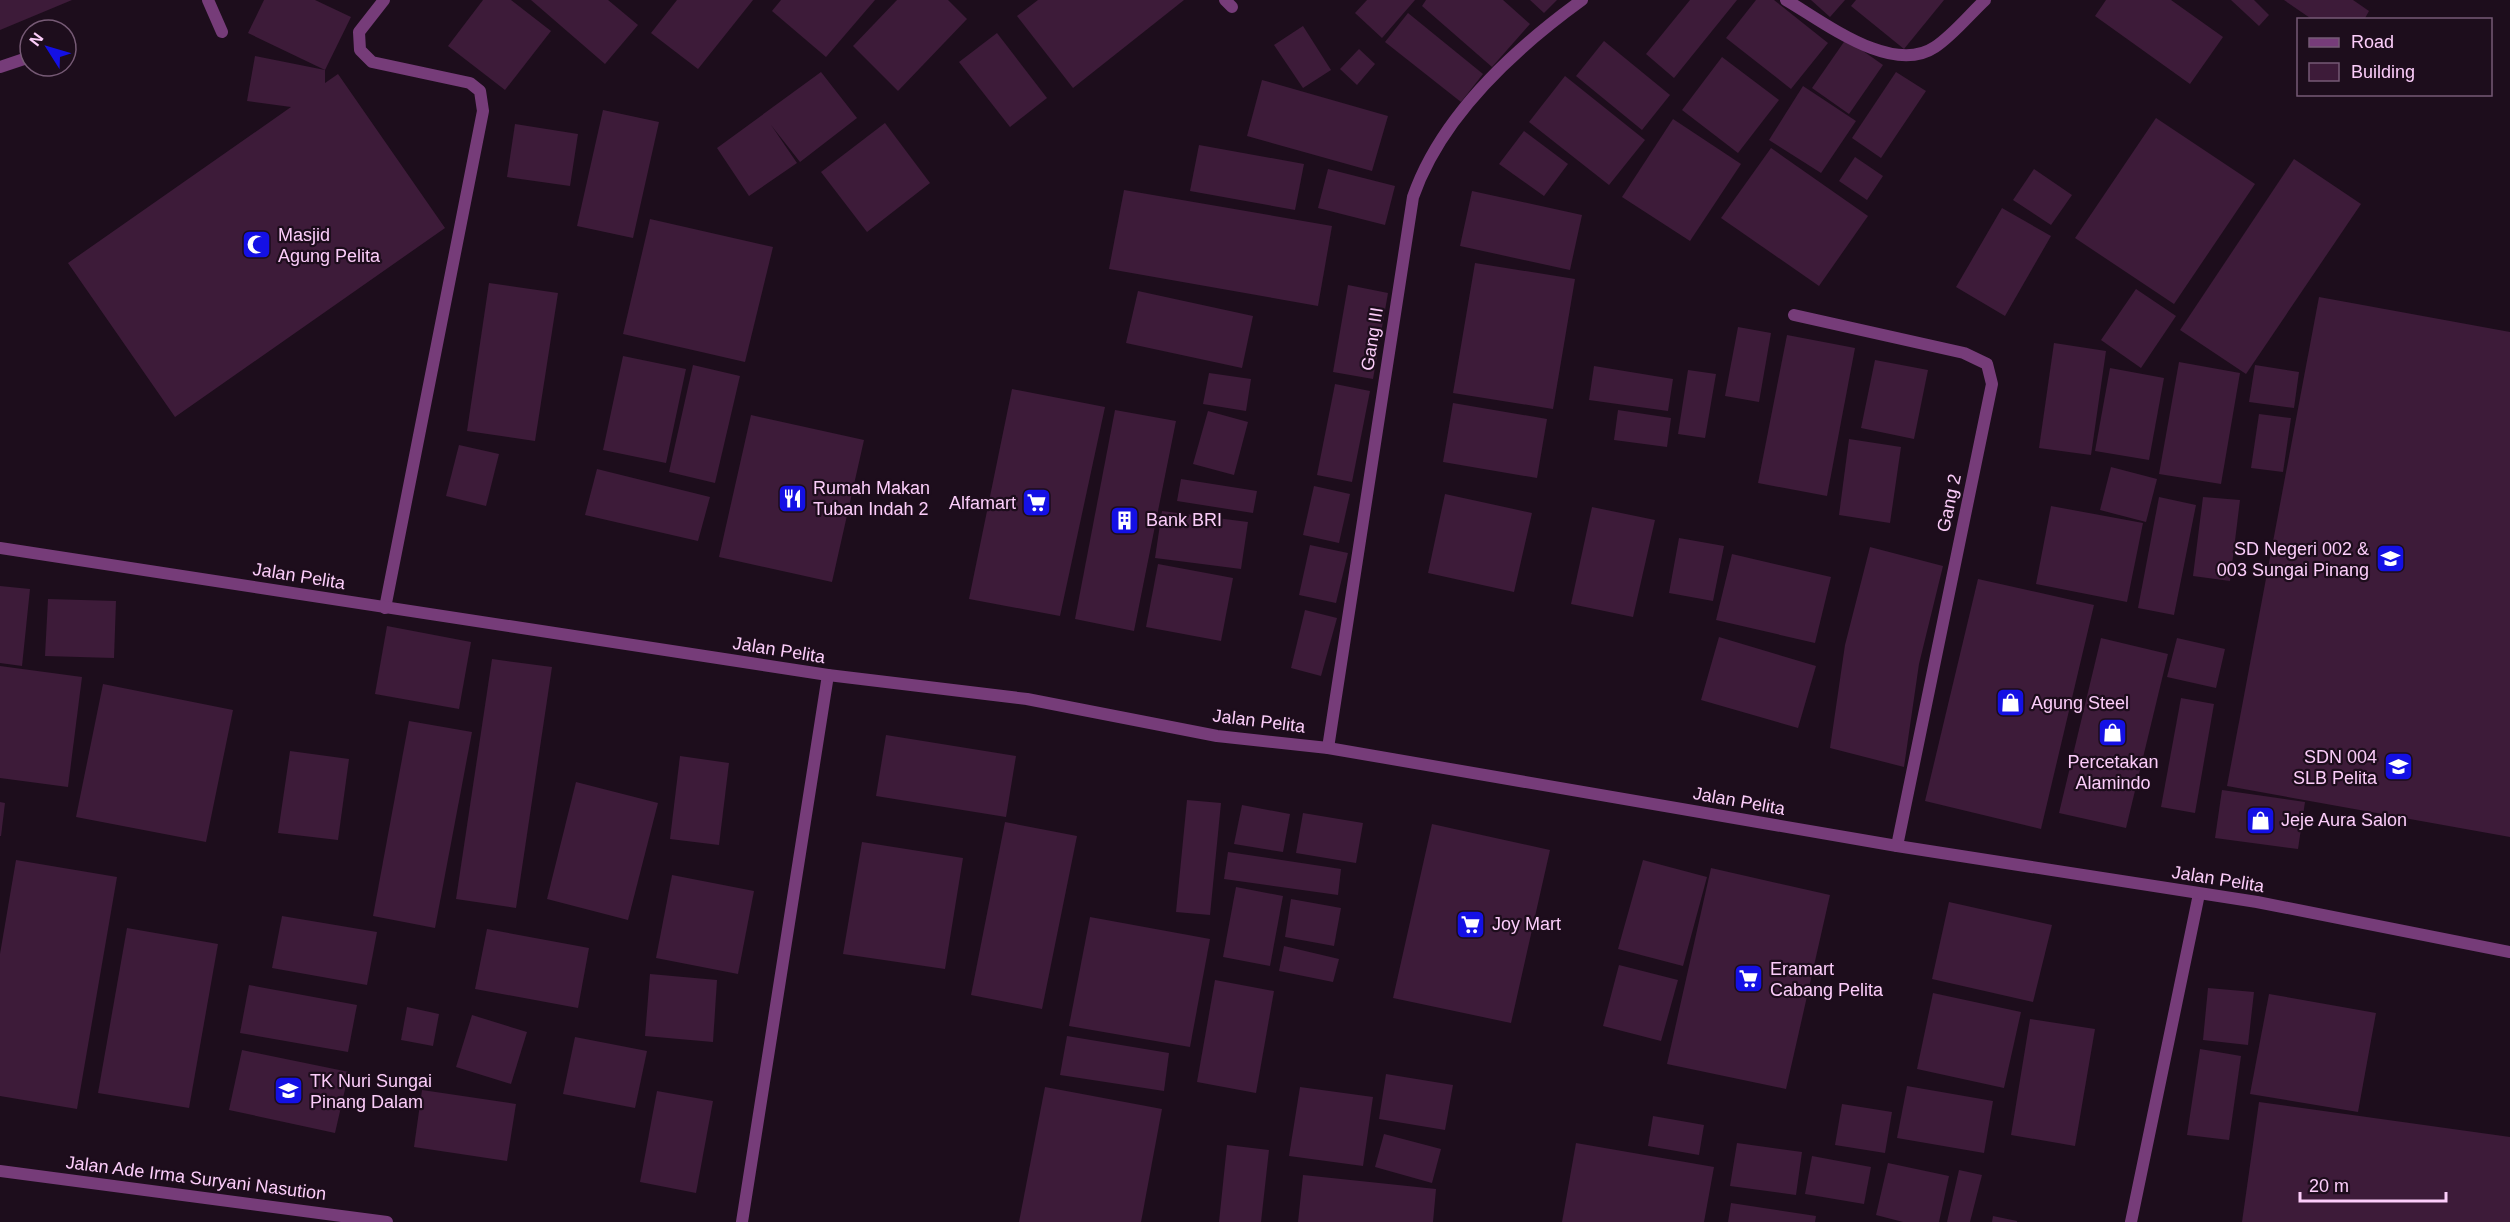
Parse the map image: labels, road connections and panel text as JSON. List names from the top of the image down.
{
  "streets": {
    "street": [
      "Gang III",
      "Gang 2",
      "Jalan Pelita",
      "Jalan Ade Irma Suryani Nasution"
    ]
  },
  "crossings": [
    ["Gang III", "Jalan Pelita"],
    ["Gang 2", "Jalan Pelita"]
  ],
  "places": {
    "mosque": ["Masjid Agung Pelita"],
    "restaurant": ["Rumah Makan Tuban Indah 2"],
    "supermarket": ["Alfamart", "Joy Mart", "Eramart Cabang Pelita"],
    "building": ["Bank BRI"],
    "school or university": ["SD Negeri 002 & 003 Sungai Pinang", "SDN 004 SLB Pelita", "TK Nuri Sungai Pinang Dalam"],
    "shop": ["Agung Steel", "Percetakan Alamindo", "Jeje Aura Salon"]
  },
  "legend": ["Road", "Building"],
  "scale_bar": "20 m",
  "north": "top left"
}
